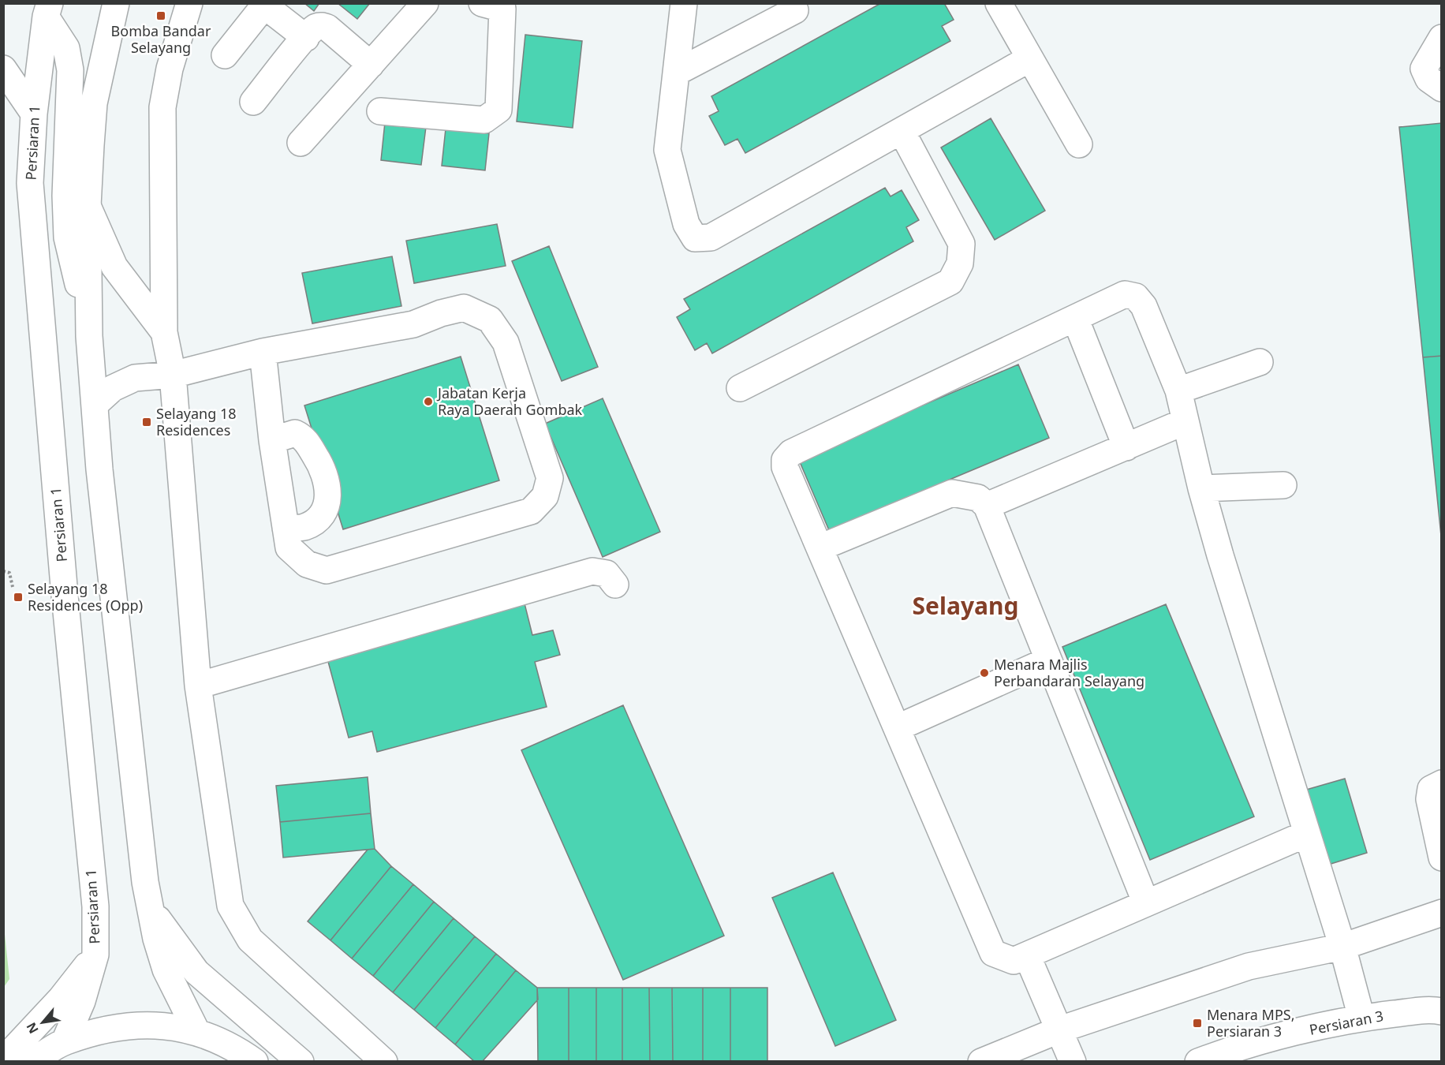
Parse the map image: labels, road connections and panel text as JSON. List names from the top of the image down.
{
  "streets": {
    "main road": ["Persiaran 1", "Persiaran 3"]
  },
  "districts": ["Selayang"],
  "places": {
    "transit": [
      "Bomba Bandar Selayang",
      "Selayang 18 Residences",
      "Selayang 18 Residences (Opp)",
      "Menara MPS, Persiaran 3"
    ],
    "other": ["Jabatan Kerja Raya Daerah Gombak", "Menara Majlis Perbandaran Selayang"]
  },
  "north": "bottom left"
}
